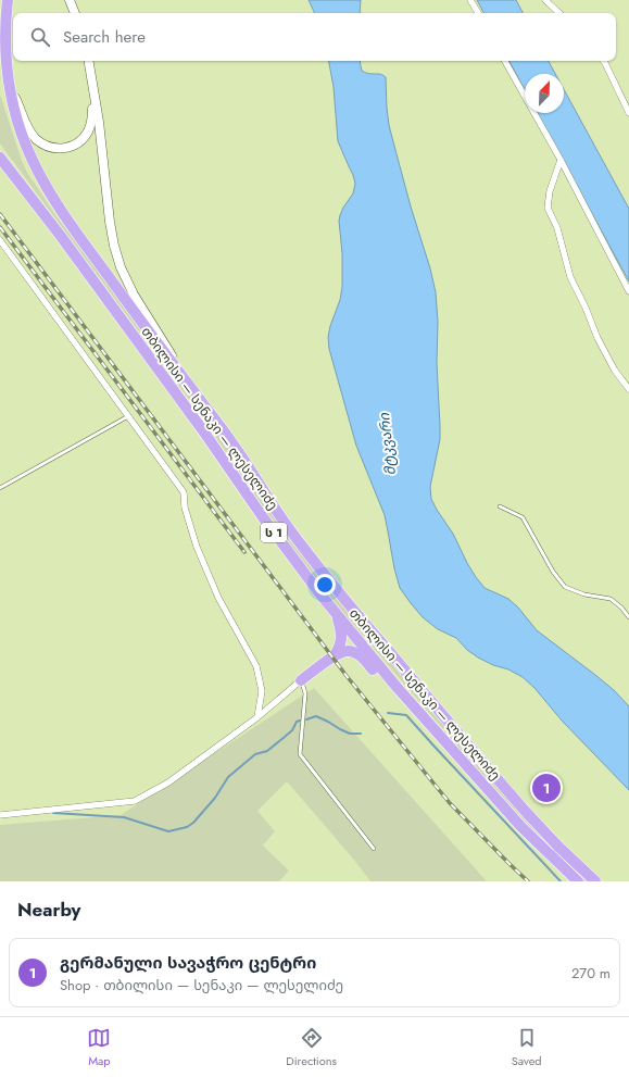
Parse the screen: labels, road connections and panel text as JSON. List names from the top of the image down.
{
  "streets": {
    "highway": ["თბილისი — სენაკი — ლესელიძე", "ს 1"]
  },
  "water": ["მტკვარი"],
  "north": "top right",
  "page": {
    "search": "Search here",
    "pins": "1",
    "heading": "Nearby",
    "list": [
      {
        "mark": "1",
        "name": "გერმანული სავაჭრო ცენტრი",
        "note": "Shop · თბილისი — სენაკი — ლესელიძე",
        "value": "270 m"
      }
    ],
    "nav": ["Map", "Directions", "Saved"]
  }
}
